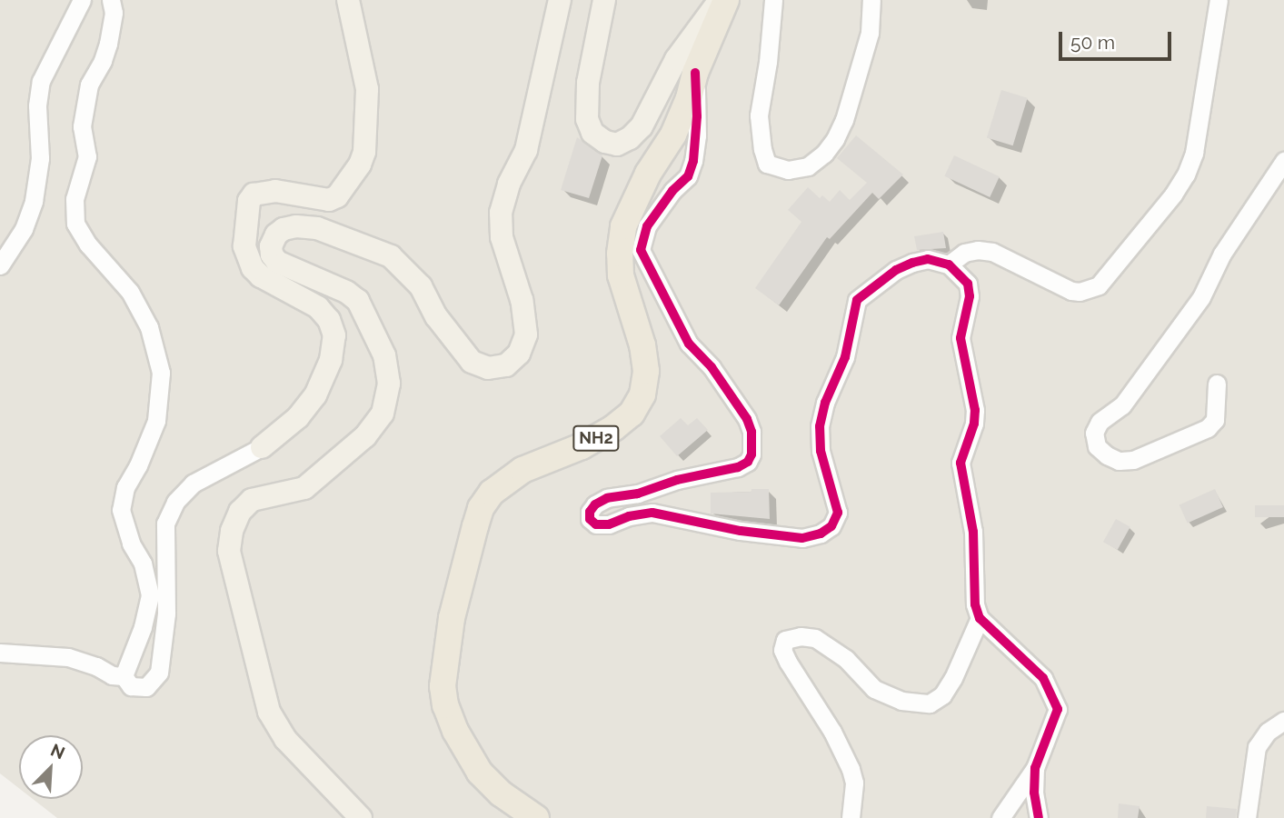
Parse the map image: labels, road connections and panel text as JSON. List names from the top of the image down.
{
  "streets": {
    "highway": ["NH2"]
  },
  "scale_bar": "50 m",
  "north": "top right"
}
